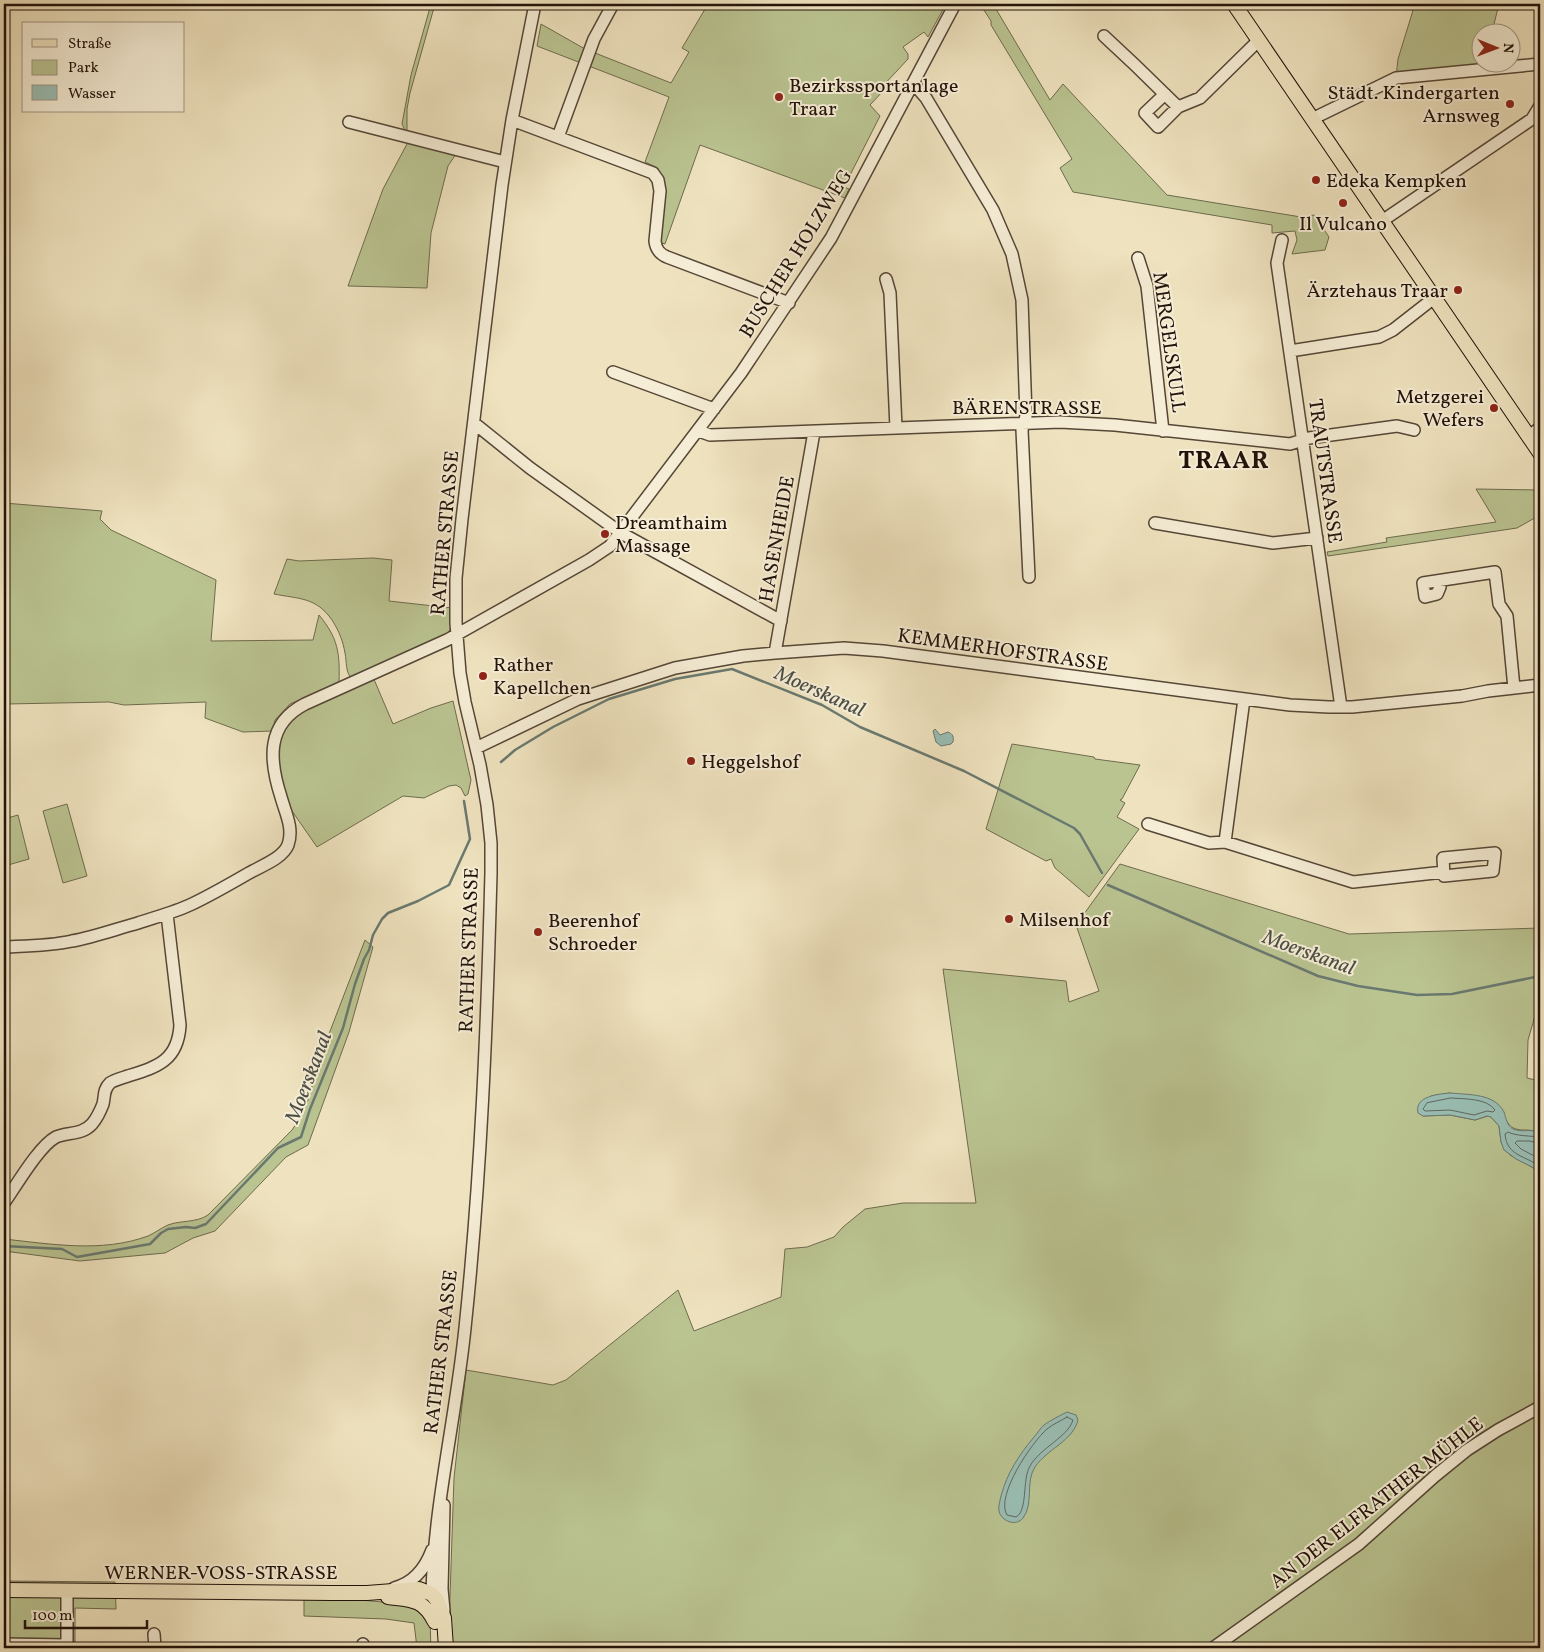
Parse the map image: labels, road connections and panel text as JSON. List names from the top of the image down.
{
  "streets": {
    "main road": ["RATHER STRASSE", "WERNER-VOSS-STRASSE"],
    "street": [
      "BUSCHER HOLZWEG",
      "MERGELSKULL",
      "BÄRENSTRASSE",
      "TRAUTSTRASSE",
      "HASENHEIDE",
      "KEMMERHOFSTRASSE",
      "AN DER ELFRATHER MÜHLE"
    ]
  },
  "crossings": [
    ["BUSCHER HOLZWEG", "BÄRENSTRASSE"],
    ["BUSCHER HOLZWEG", "RATHER STRASSE"],
    ["MERGELSKULL", "BÄRENSTRASSE"],
    ["BÄRENSTRASSE", "TRAUTSTRASSE"],
    ["BÄRENSTRASSE", "HASENHEIDE"],
    ["TRAUTSTRASSE", "KEMMERHOFSTRASSE"],
    ["RATHER STRASSE", "HASENHEIDE"],
    ["RATHER STRASSE", "KEMMERHOFSTRASSE"],
    ["RATHER STRASSE", "WERNER-VOSS-STRASSE"],
    ["HASENHEIDE", "KEMMERHOFSTRASSE"]
  ],
  "districts": ["TRAAR"],
  "water": ["Moerskanal"],
  "places": [
    "Bezirkssportanlage Traar",
    "Städt. Kindergarten Arnsweg",
    "Edeka Kempken",
    "Il Vulcano",
    "Ärztehaus Traar",
    "Metzgerei Wefers",
    "Dreamthaim Massage",
    "Rather Kapellchen",
    "Heggelshof",
    "Milsenhof",
    "Beerenhof Schroeder"
  ],
  "legend": ["Straße", "Park", "Wasser"],
  "scale_bar": "100 m",
  "north": "right"
}
